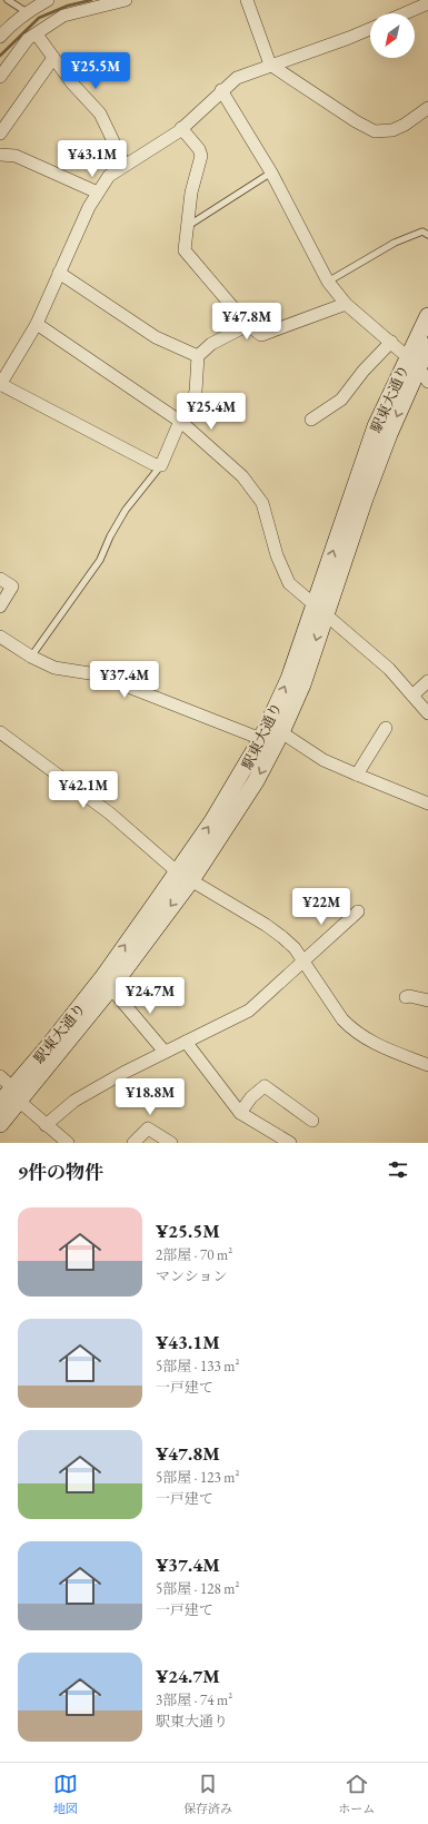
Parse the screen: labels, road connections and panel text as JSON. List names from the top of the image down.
{
  "streets": {
    "street": ["駅東大通り"]
  },
  "north": "bottom left",
  "page": {
    "price": [
      "¥25.5M",
      "¥43.1M",
      "¥47.8M",
      "¥25.4M",
      "¥37.4M",
      "¥42.1M",
      "¥22M",
      "¥24.7M",
      "¥18.8M"
    ],
    "heading": "9件の物件",
    "list": [
      {
        "name": "¥25.5M",
        "note": "2部屋 · 70 m² · マンション"
      },
      {
        "name": "¥43.1M",
        "note": "5部屋 · 133 m² · 一戸建て"
      },
      {
        "name": "¥47.8M",
        "note": "5部屋 · 123 m² · 一戸建て"
      },
      {
        "name": "¥37.4M",
        "note": "5部屋 · 128 m² · 一戸建て"
      },
      {
        "name": "¥24.7M",
        "note": "3部屋 · 74 m² · 駅東大通り"
      }
    ],
    "tabs": ["地図", "保存済み", "ホーム"]
  }
}
